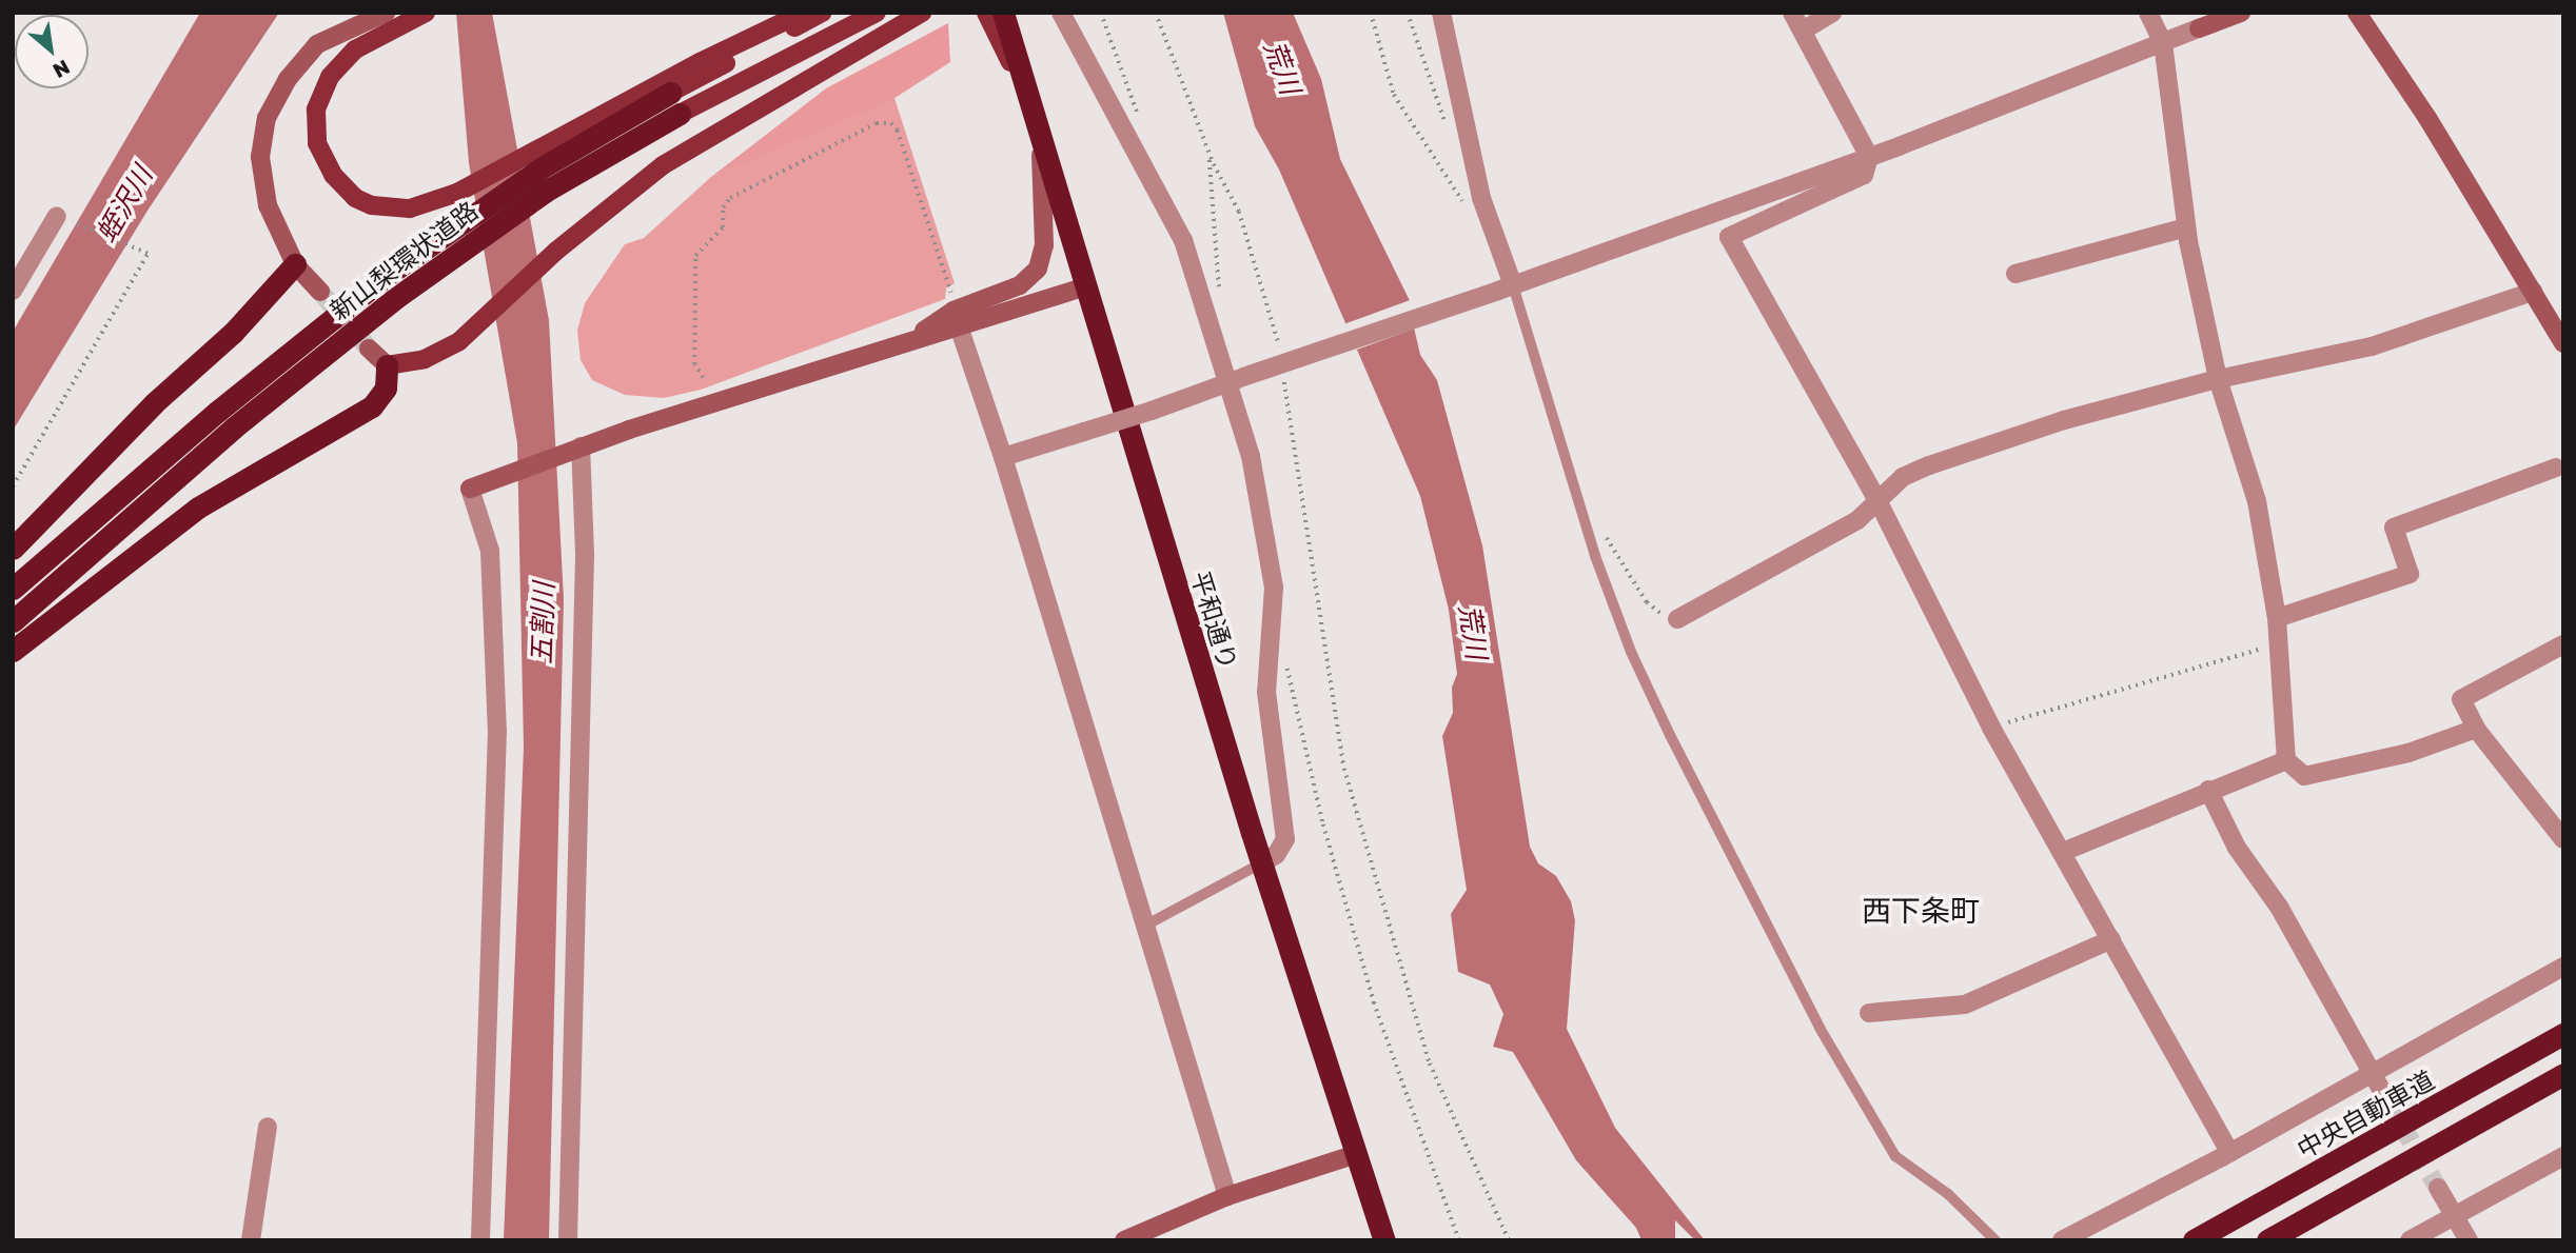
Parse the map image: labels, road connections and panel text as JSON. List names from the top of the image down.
{
  "streets": {
    "highway": ["新山梨環状道路", "平和通り", "中央自動車道"]
  },
  "districts": ["西下条町"],
  "water": ["荒川", "蛭沢川", "五割川"],
  "north": "bottom right"
}
